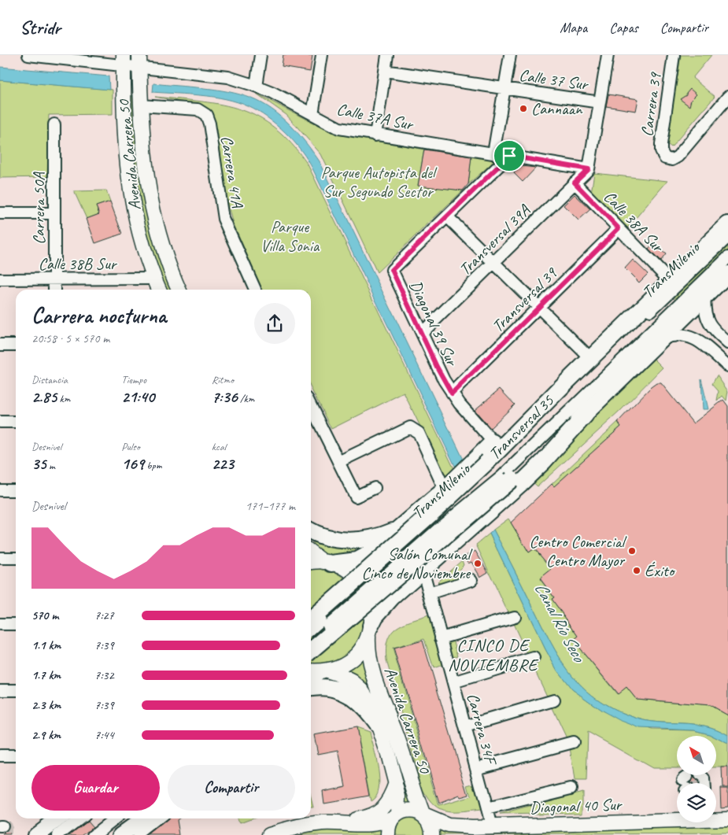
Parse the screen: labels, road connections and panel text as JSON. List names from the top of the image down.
{
  "streets": {
    "highway": ["Transversal 35"],
    "main road": ["Avenida Carrera 50", "Diagonal 40 Sur"],
    "street": [
      "Calle 37 Sur",
      "Carrera 39",
      "Calle 37A Sur",
      "Carrera 41A",
      "Carrera 50A",
      "Calle 38A Sur",
      "Transversal 39A",
      "Calle 38B Sur",
      "TransMilenio",
      "Transversal 39",
      "Diagonal 39 Sur",
      "Carrera 34F"
    ]
  },
  "crossings": [
    ["Calle 37A Sur", "Avenida Carrera 50"],
    ["Calle 37A Sur", "Transversal 39A"],
    ["Avenida Carrera 50", "Carrera 41A"],
    ["Avenida Carrera 50", "Calle 38B Sur"],
    ["Avenida Carrera 50", "Diagonal 40 Sur"],
    ["Carrera 50A", "Calle 38B Sur"],
    ["Calle 38A Sur", "Transversal 39A"],
    ["Calle 38A Sur", "Transversal 39"],
    ["Calle 38A Sur", "Transversal 35"],
    ["Transversal 39A", "Diagonal 39 Sur"],
    ["TransMilenio", "Transversal 35"],
    ["Transversal 39", "Diagonal 39 Sur"],
    ["Carrera 34F", "Diagonal 40 Sur"]
  ],
  "districts": ["CINCO DE NOVIEMBRE"],
  "water": ["Canal Río Seco"],
  "parks": ["Parque Autopista del Sur Segundo Sector", "Parque Villa Sonia"],
  "places": [
    "Cannaan",
    "Centro Comercial Centro Mayor",
    "Salón Comunal Cinco de Noviembre",
    "Éxito"
  ],
  "north": "top left",
  "page": {
    "header": "Stridr",
    "nav": ["Mapa", "Capas", "Compartir"],
    "heading": ["Carrera nocturna", "20:58 · 5 × 570 m"],
    "stats": [
      ["Distancia", "2.85 km"],
      ["Tiempo", "21:40"],
      ["Ritmo", "7:36 /km"],
      ["Desnivel", "35 m"],
      ["Pulso", "169 bpm"],
      ["kcal", "223"]
    ],
    "chart": ["Desnivel", "171–177 m"],
    "list": [
      {
        "name": "570 m",
        "note": "7:27"
      },
      {
        "name": "1.1 km",
        "note": "7:39"
      },
      {
        "name": "1.7 km",
        "note": "7:32"
      },
      {
        "name": "2.3 km",
        "note": "7:39"
      },
      {
        "name": "2.9 km",
        "note": "7:44"
      }
    ],
    "buttons": ["Guardar", "Compartir"]
  }
}
